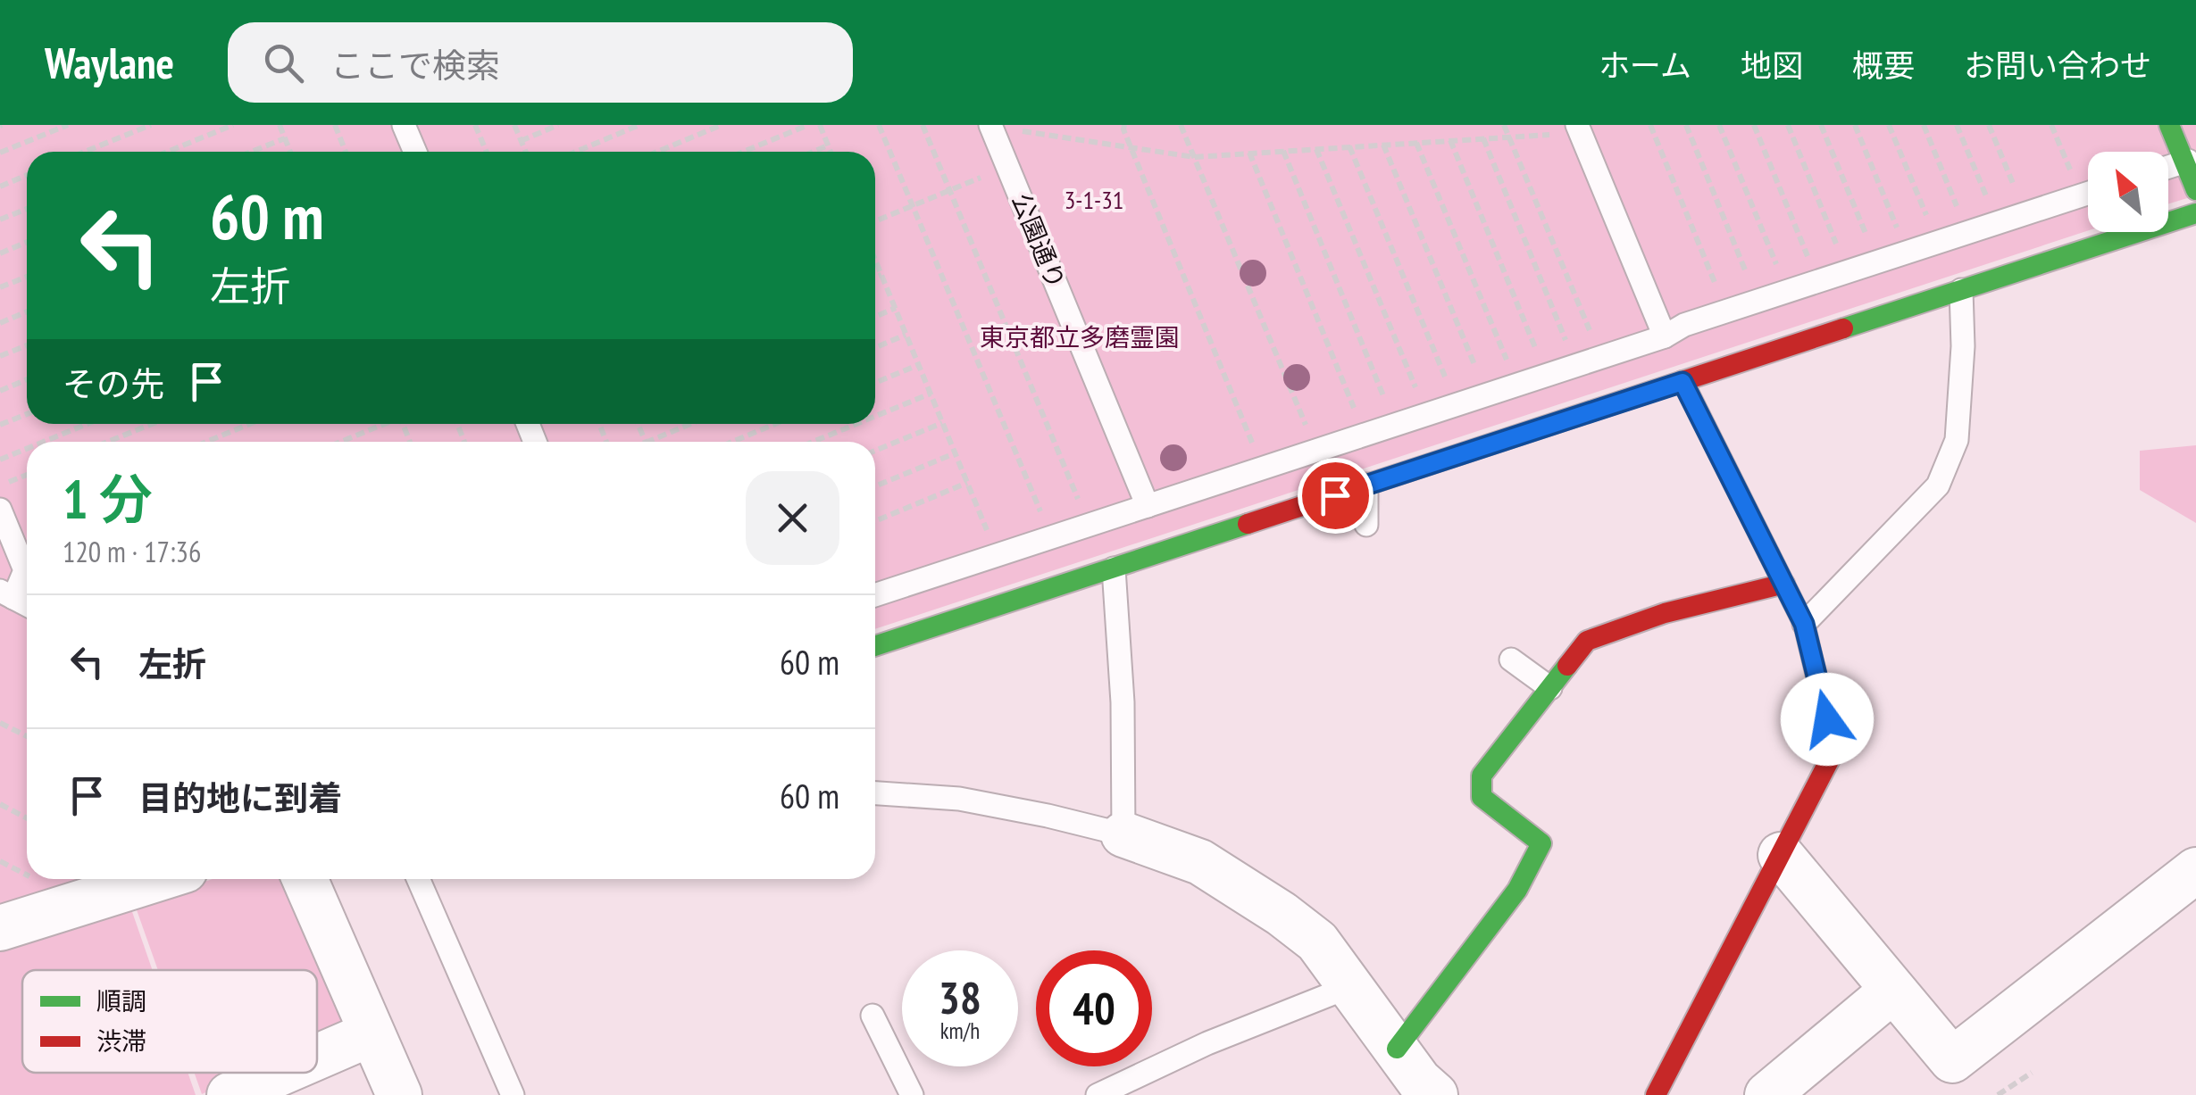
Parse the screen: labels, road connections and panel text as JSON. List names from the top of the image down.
{
  "streets": {
    "lane": ["公園通り"]
  },
  "parks": ["3-1-31", "東京都立多磨霊園"],
  "legend": ["順調", "渋滞"],
  "north": "top left",
  "page": {
    "header": "Waylane",
    "search": "ここで検索",
    "nav": [
      "ホーム",
      "地図",
      "概要",
      "お問い合わせ"
    ],
    "turn": ["60 m", "左折"],
    "then": "その先",
    "heading": ["1 分", "120 m · 17:36"],
    "list": [
      {
        "name": "左折",
        "value": "60 m"
      },
      {
        "name": "目的地に到着",
        "value": "60 m"
      }
    ],
    "speed": "38 km/h",
    "limit": "40"
  }
}
